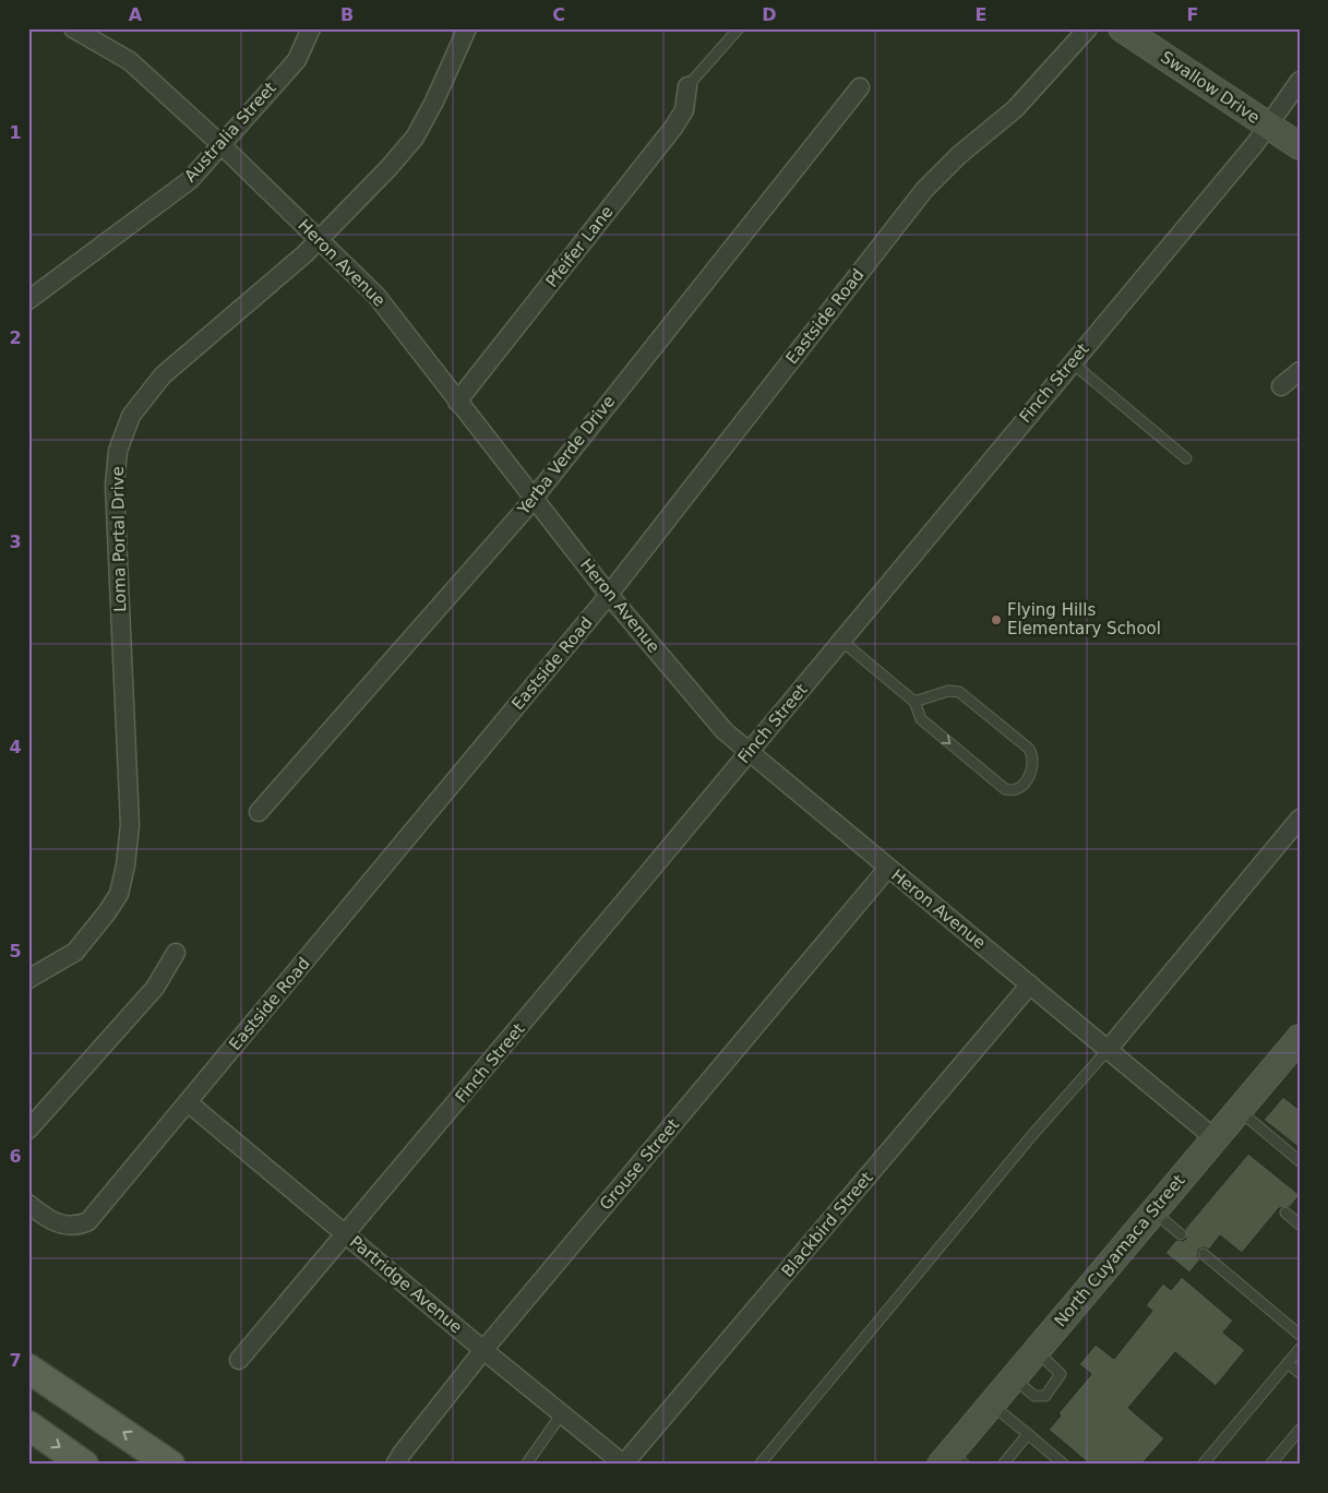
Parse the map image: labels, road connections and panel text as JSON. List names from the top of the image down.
{
  "streets": {
    "main road": ["Swallow Drive", "North Cuyamaca Street"],
    "street": [
      "Australia Street",
      "Pfeifer Lane",
      "Heron Avenue",
      "Eastside Road",
      "Finch Street",
      "Yerba Verde Drive",
      "Loma Portal Drive",
      "Grouse Street",
      "Blackbird Street",
      "Partridge Avenue"
    ]
  },
  "crossings": [
    ["Swallow Drive", "Finch Street"],
    ["Australia Street", "Heron Avenue"],
    ["Pfeifer Lane", "Heron Avenue"],
    ["Heron Avenue", "Eastside Road"],
    ["Heron Avenue", "Finch Street"],
    ["Heron Avenue", "Yerba Verde Drive"],
    ["Heron Avenue", "Loma Portal Drive"],
    ["Heron Avenue", "Grouse Street"],
    ["Heron Avenue", "Blackbird Street"],
    ["Heron Avenue", "North Cuyamaca Street"],
    ["Eastside Road", "Partridge Avenue"],
    ["Finch Street", "Partridge Avenue"],
    ["Grouse Street", "Partridge Avenue"],
    ["Blackbird Street", "Partridge Avenue"]
  ],
  "places": ["Flying Hills Elementary School"],
  "grid": {
    "columns": [
      "A",
      "B",
      "C",
      "D",
      "E",
      "F"
    ],
    "rows": [
      "1",
      "2",
      "3",
      "4",
      "5",
      "6",
      "7"
    ]
  }
}
